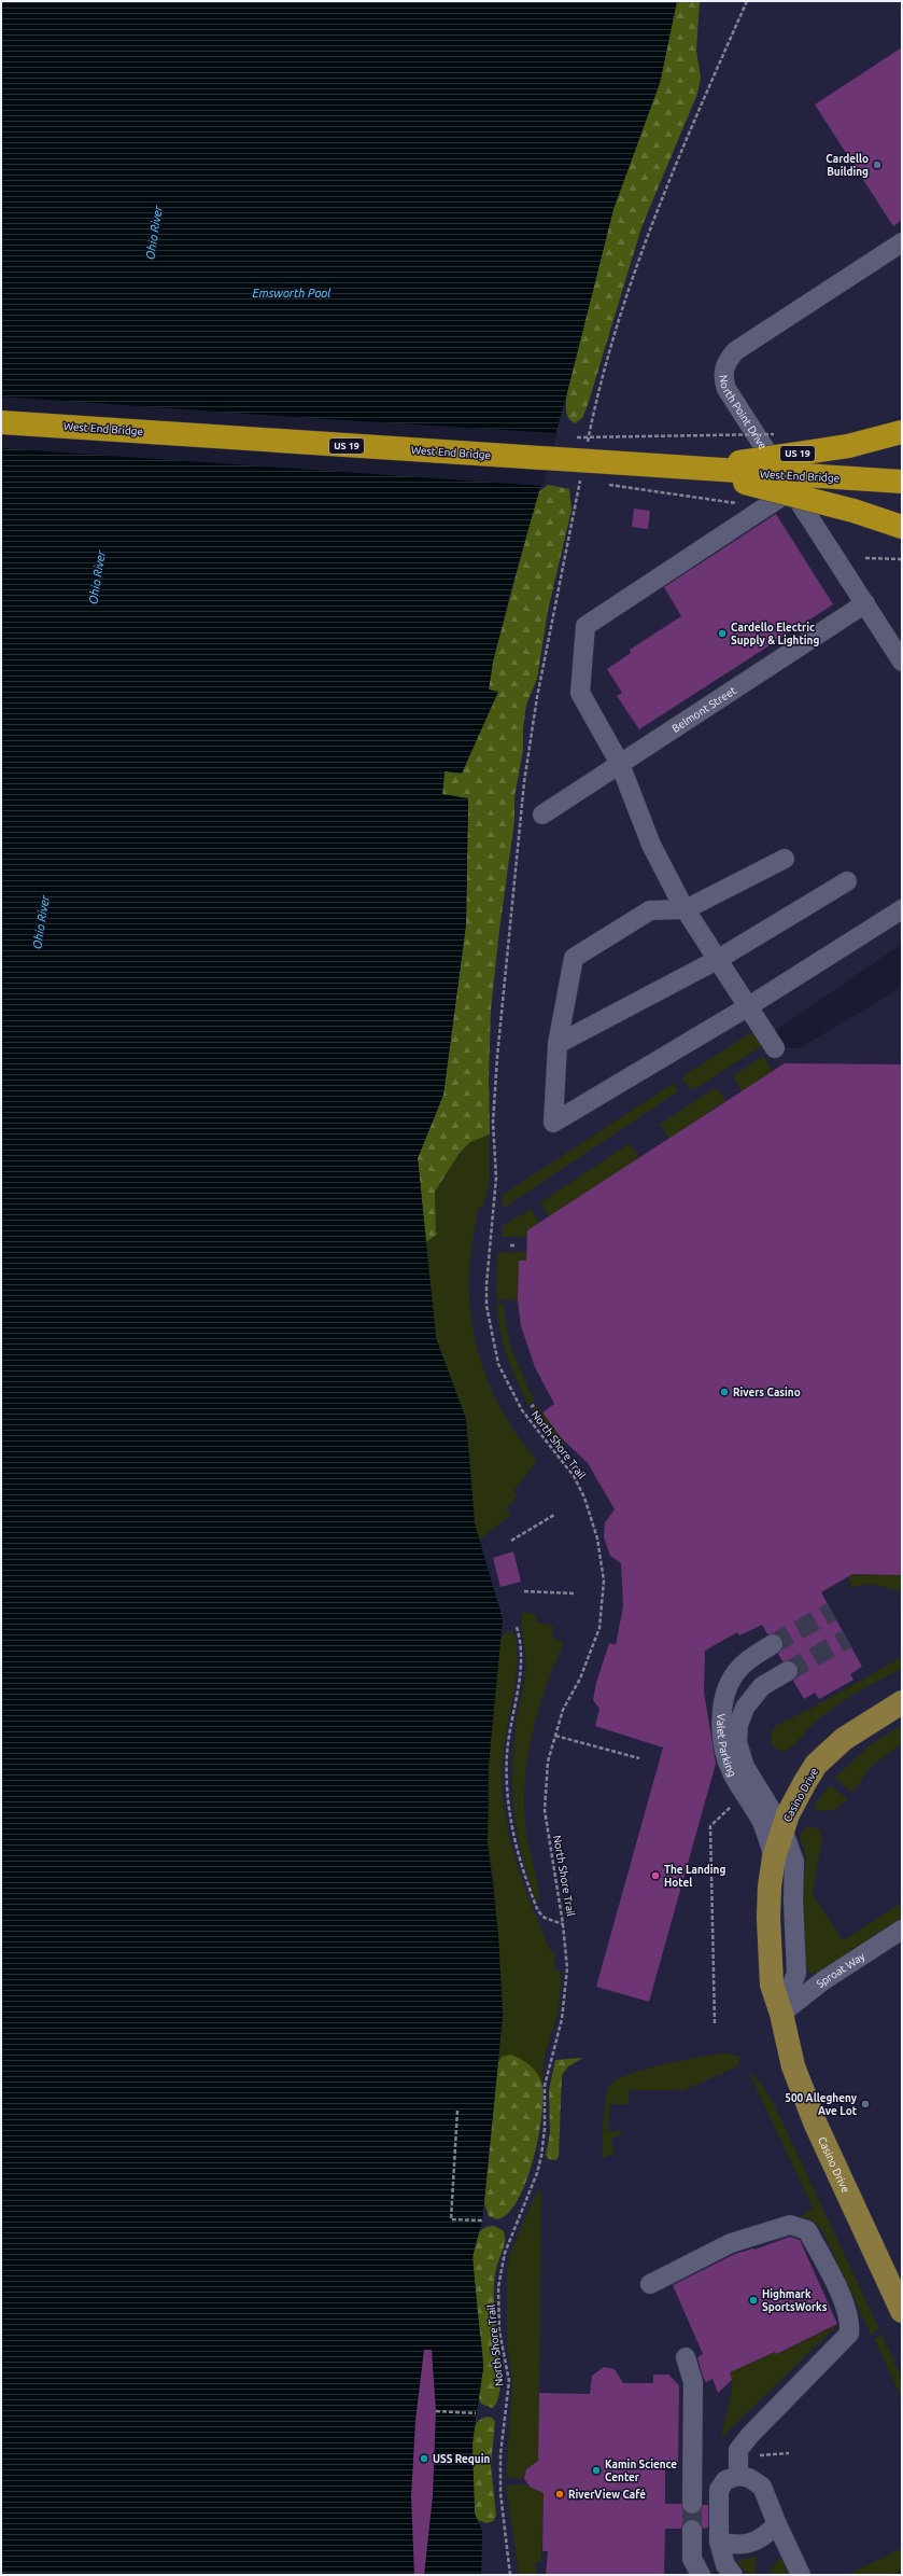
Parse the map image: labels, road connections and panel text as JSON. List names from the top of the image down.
{
  "streets": {
    "highway": ["West End Bridge", "US 19"],
    "main road": ["Casino Drive"],
    "street": [
      "North Point Drive",
      "Belmont Street",
      "Valet Parking",
      "Sproat Way"
    ],
    "path": ["North Shore Trail"]
  },
  "crossings": [
    ["North Point Drive", "Belmont Street"],
    ["West End Bridge", "US 19"],
    ["Valet Parking", "Casino Drive"],
    ["Casino Drive", "Sproat Way"]
  ],
  "water": ["Ohio River", "Emsworth Pool"],
  "places": [
    "Cardello Building",
    "Cardello Electric Supply & Lighting",
    "Rivers Casino",
    "The Landing Hotel",
    "500 Allegheny Ave Lot",
    "Highmark SportsWorks",
    "USS Requin",
    "Kamin Science Center",
    "RiverView Café"
  ]
}
